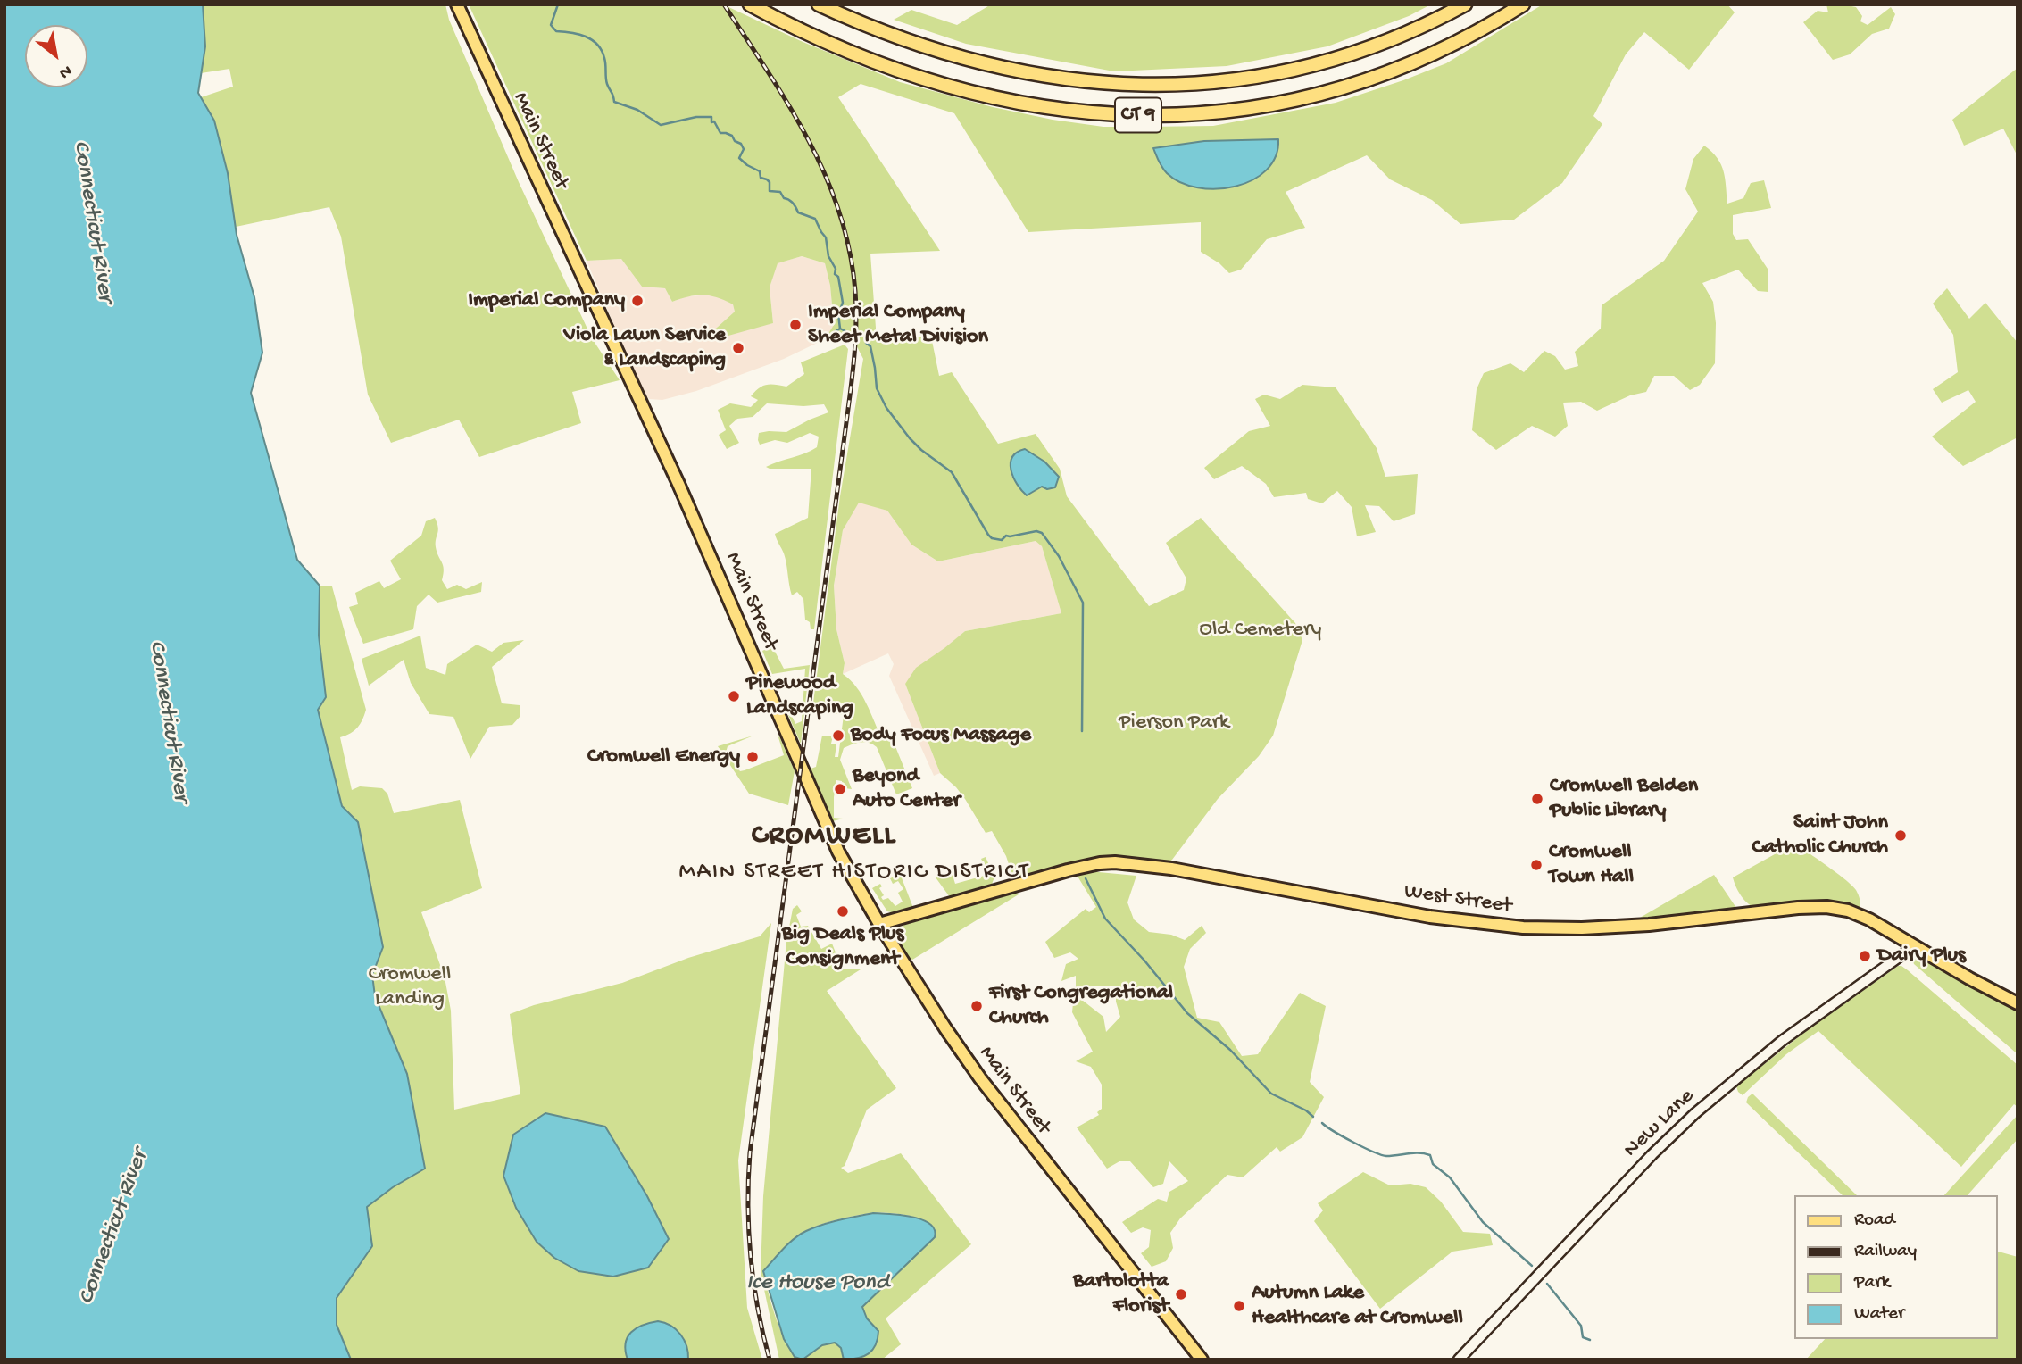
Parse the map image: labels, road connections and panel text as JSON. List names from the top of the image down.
{
  "streets": {
    "highway": ["CT 9"],
    "main road": ["Main Street", "West Street"],
    "street": ["New Lane"]
  },
  "crossings": [
    ["Main Street", "West Street"],
    ["West Street", "New Lane"]
  ],
  "districts": ["CROMWELL", "MAIN STREET HISTORIC DISTRICT"],
  "water": ["Connecticut River", "Ice House Pond"],
  "parks": ["Old Cemetery", "Pierson Park", "Cromwell Landing"],
  "places": [
    "Imperial Company",
    "Imperial Company Sheet Metal Division",
    "Viola Lawn Service & Landscaping",
    "Pinewood Landscaping",
    "Body Focus Massage",
    "Cromwell Energy",
    "Beyond Auto Center",
    "Cromwell Belden Public Library",
    "Saint John Catholic Church",
    "Cromwell Town Hall",
    "Big Deals Plus Consignment",
    "Dairy Plus",
    "First Congregational Church",
    "Bartolotta Florist",
    "Autumn Lake Healthcare at Cromwell"
  ],
  "legend": [
    "Road",
    "Railway",
    "Park",
    "Water"
  ],
  "north": "bottom right"
}
